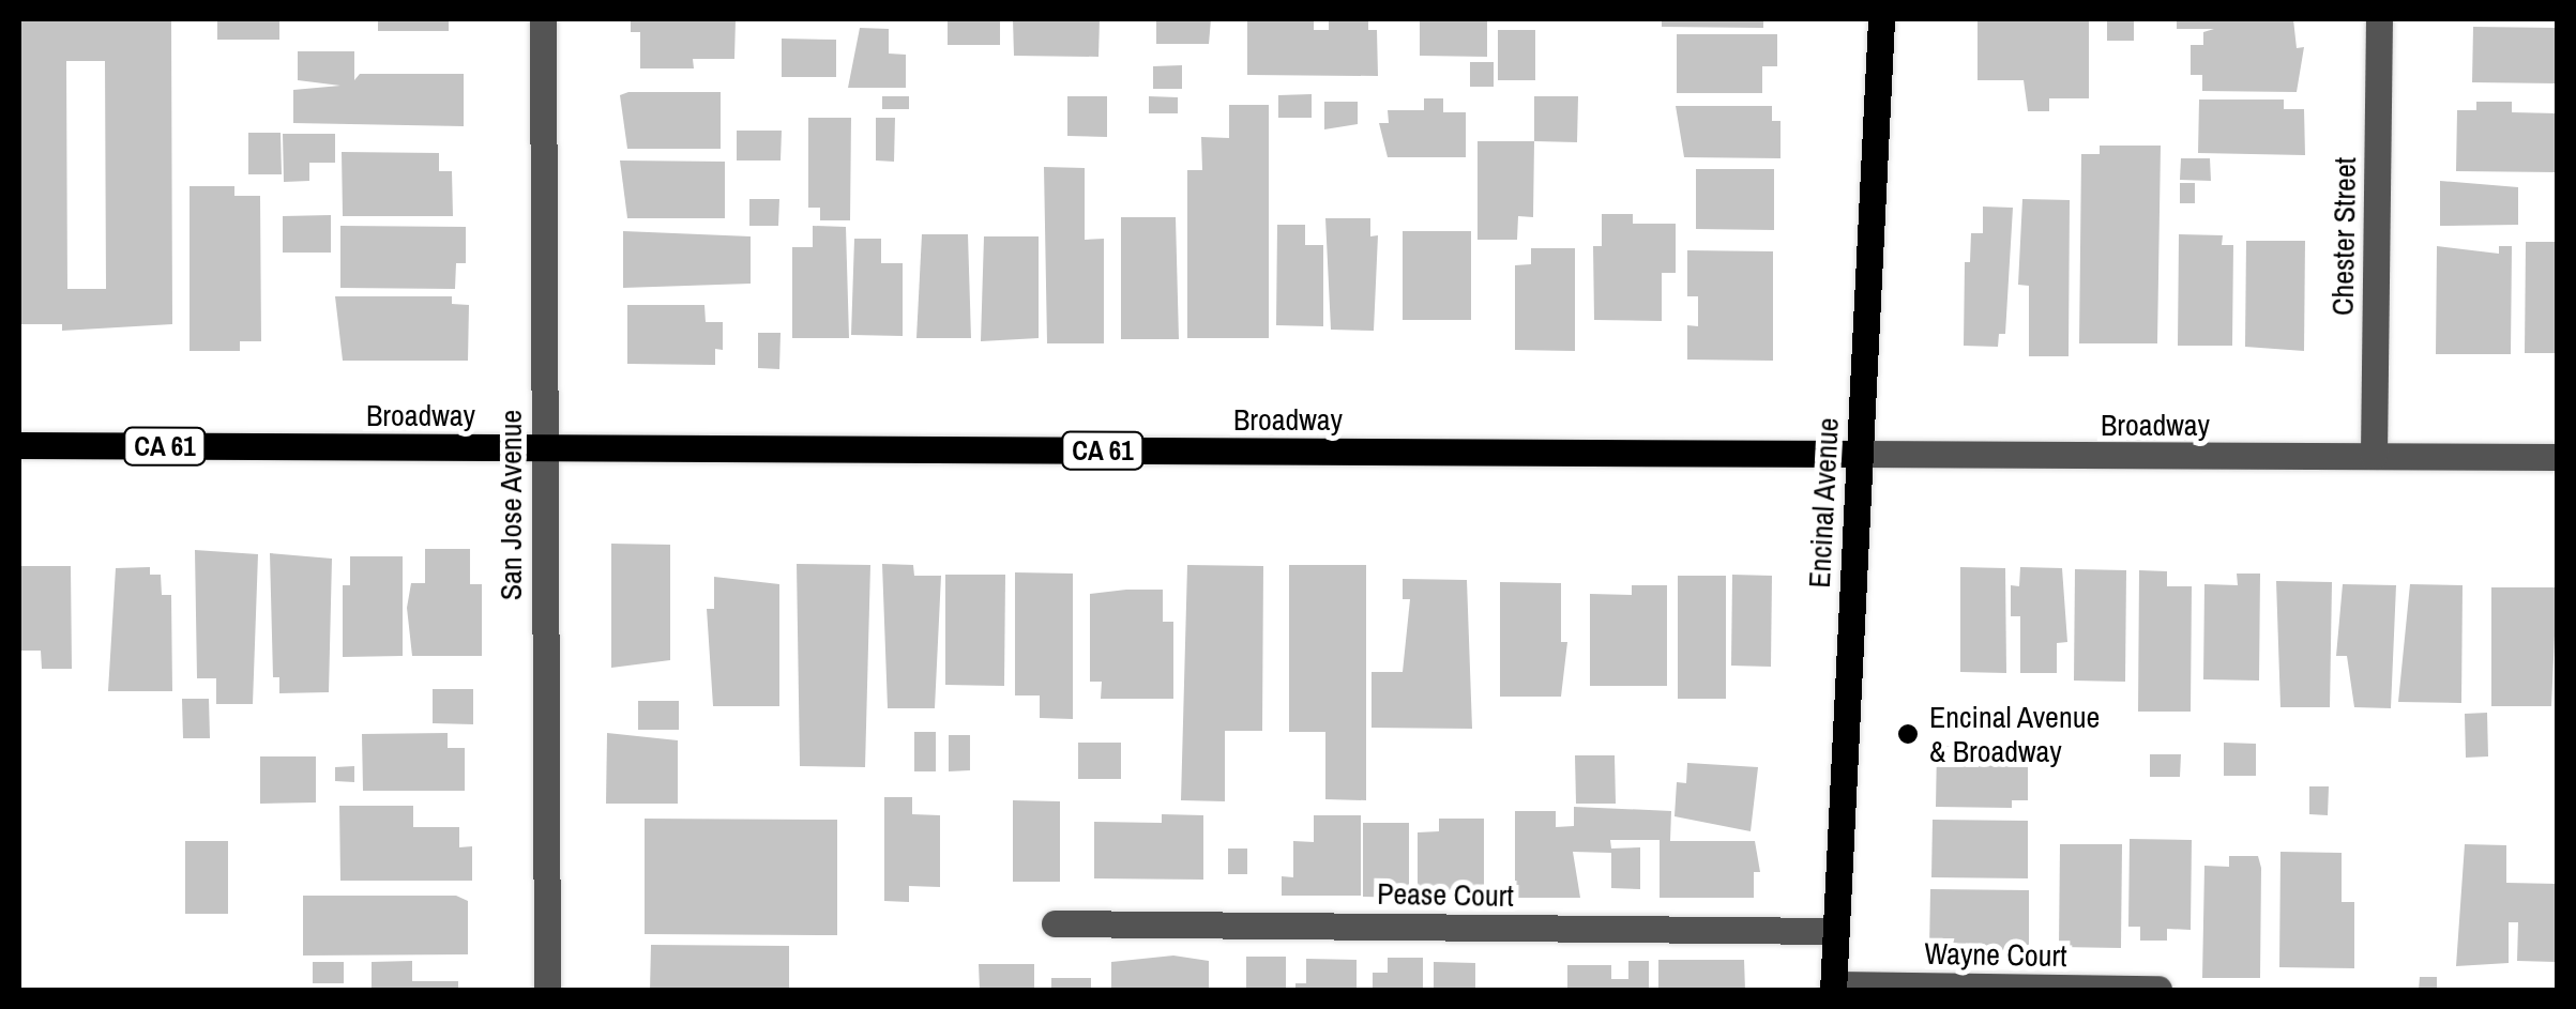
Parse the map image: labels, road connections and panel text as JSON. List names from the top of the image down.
{
  "streets": {
    "main road": ["Broadway", "CA 61", "Encinal Avenue"],
    "street": [
      "Chester Street",
      "San Jose Avenue",
      "Pease Court",
      "Wayne Court"
    ]
  },
  "crossings": [
    ["Chester Street", "Broadway"],
    ["Broadway", "Encinal Avenue"],
    ["Broadway", "San Jose Avenue"],
    ["Encinal Avenue", "Pease Court"],
    ["Encinal Avenue", "Wayne Court"]
  ],
  "places": ["Encinal Avenue & Broadway"]
}
